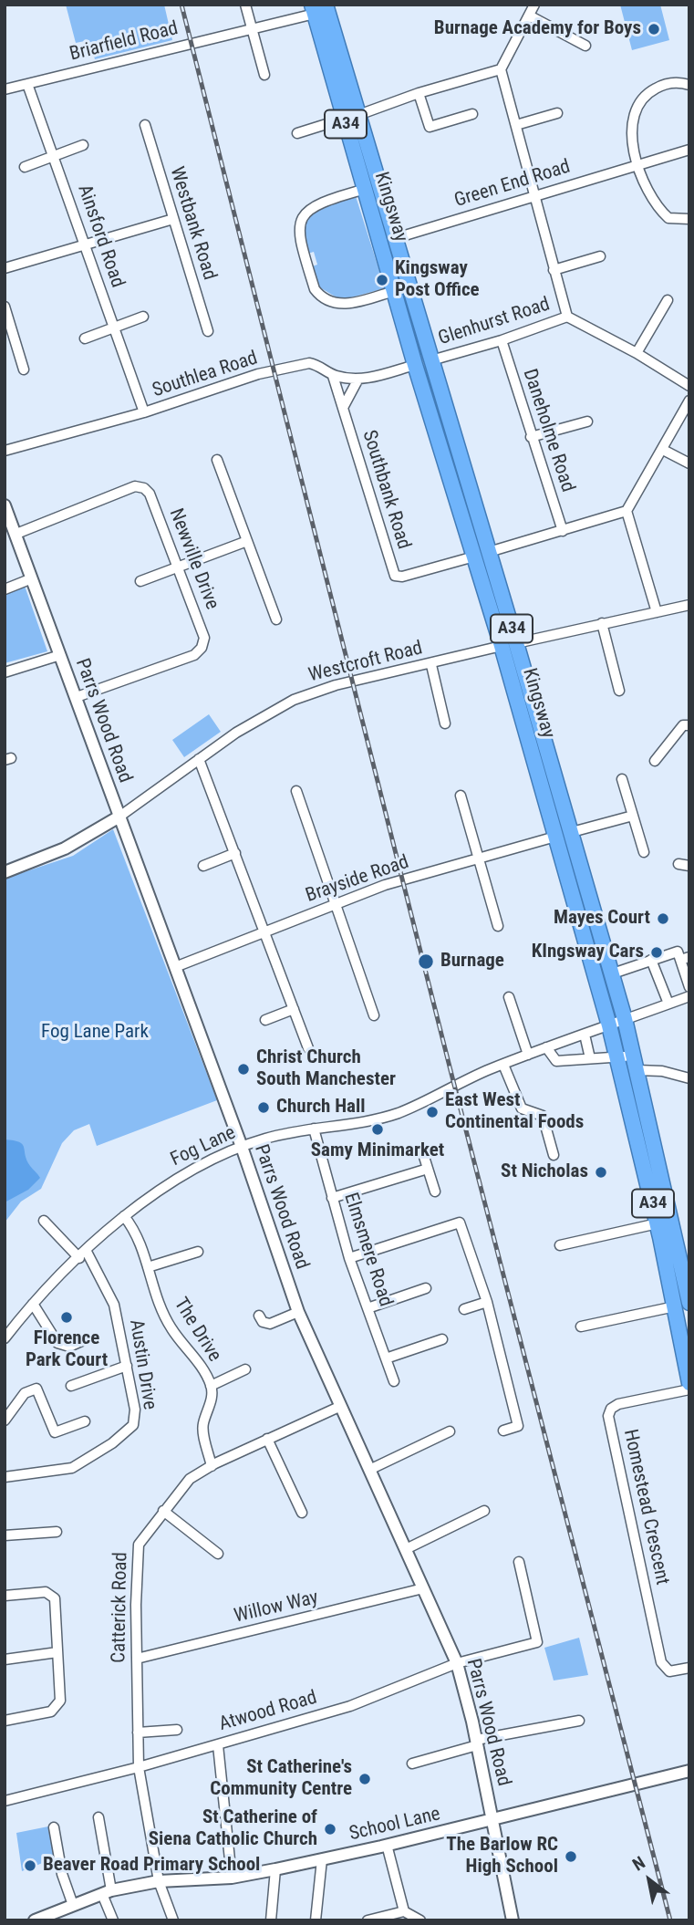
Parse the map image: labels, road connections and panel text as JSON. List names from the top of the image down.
{
  "streets": {
    "highway": ["A34", "Kingsway"],
    "street": [
      "Briarfield Road",
      "Green End Road",
      "Westbank Road",
      "Ainsford Road",
      "Glenhurst Road",
      "Southlea Road",
      "Daneholme Road",
      "Southbank Road",
      "Newville Drive",
      "Westcroft Road",
      "Parrs Wood Road",
      "Brayside Road",
      "Fog Lane",
      "Elmsmere Road",
      "The Drive",
      "Austin Drive",
      "Homestead Crescent",
      "Catterick Road",
      "Willow Way",
      "Atwood Road",
      "School Lane"
    ]
  },
  "crossings": [
    ["Briarfield Road", "Kingsway"],
    ["Briarfield Road", "Ainsford Road"],
    ["Green End Road", "Kingsway"],
    ["Kingsway", "Glenhurst Road"],
    ["Kingsway", "Southlea Road"],
    ["Kingsway", "Southbank Road"],
    ["Kingsway", "Westcroft Road"],
    ["Kingsway", "Brayside Road"],
    ["Kingsway", "Fog Lane"],
    ["Ainsford Road", "Southlea Road"],
    ["Glenhurst Road", "Daneholme Road"],
    ["Southlea Road", "Southbank Road"],
    ["Newville Drive", "Parrs Wood Road"],
    ["Westcroft Road", "Parrs Wood Road"],
    ["Parrs Wood Road", "Brayside Road"],
    ["Parrs Wood Road", "Fog Lane"],
    ["Parrs Wood Road", "Catterick Road"],
    ["Parrs Wood Road", "Willow Way"],
    ["Parrs Wood Road", "Atwood Road"],
    ["Parrs Wood Road", "School Lane"],
    ["Fog Lane", "Elmsmere Road"],
    ["Fog Lane", "The Drive"],
    ["Fog Lane", "Austin Drive"],
    ["The Drive", "Catterick Road"],
    ["Catterick Road", "Willow Way"],
    ["Catterick Road", "Atwood Road"],
    ["Catterick Road", "School Lane"]
  ],
  "parks": ["Fog Lane Park"],
  "places": [
    "Burnage Academy for Boys",
    "Kingsway Post Office",
    "Mayes Court",
    "KIngsway Cars",
    "Burnage",
    "Christ Church South Manchester",
    "Church Hall",
    "East West Continental Foods",
    "Samy Minimarket",
    "St Nicholas",
    "Florence Park Court",
    "St Catherine's Community Centre",
    "St Catherine of Siena Catholic Church",
    "The Barlow RC High School",
    "Beaver Road Primary School"
  ],
  "north": "top left"
}
